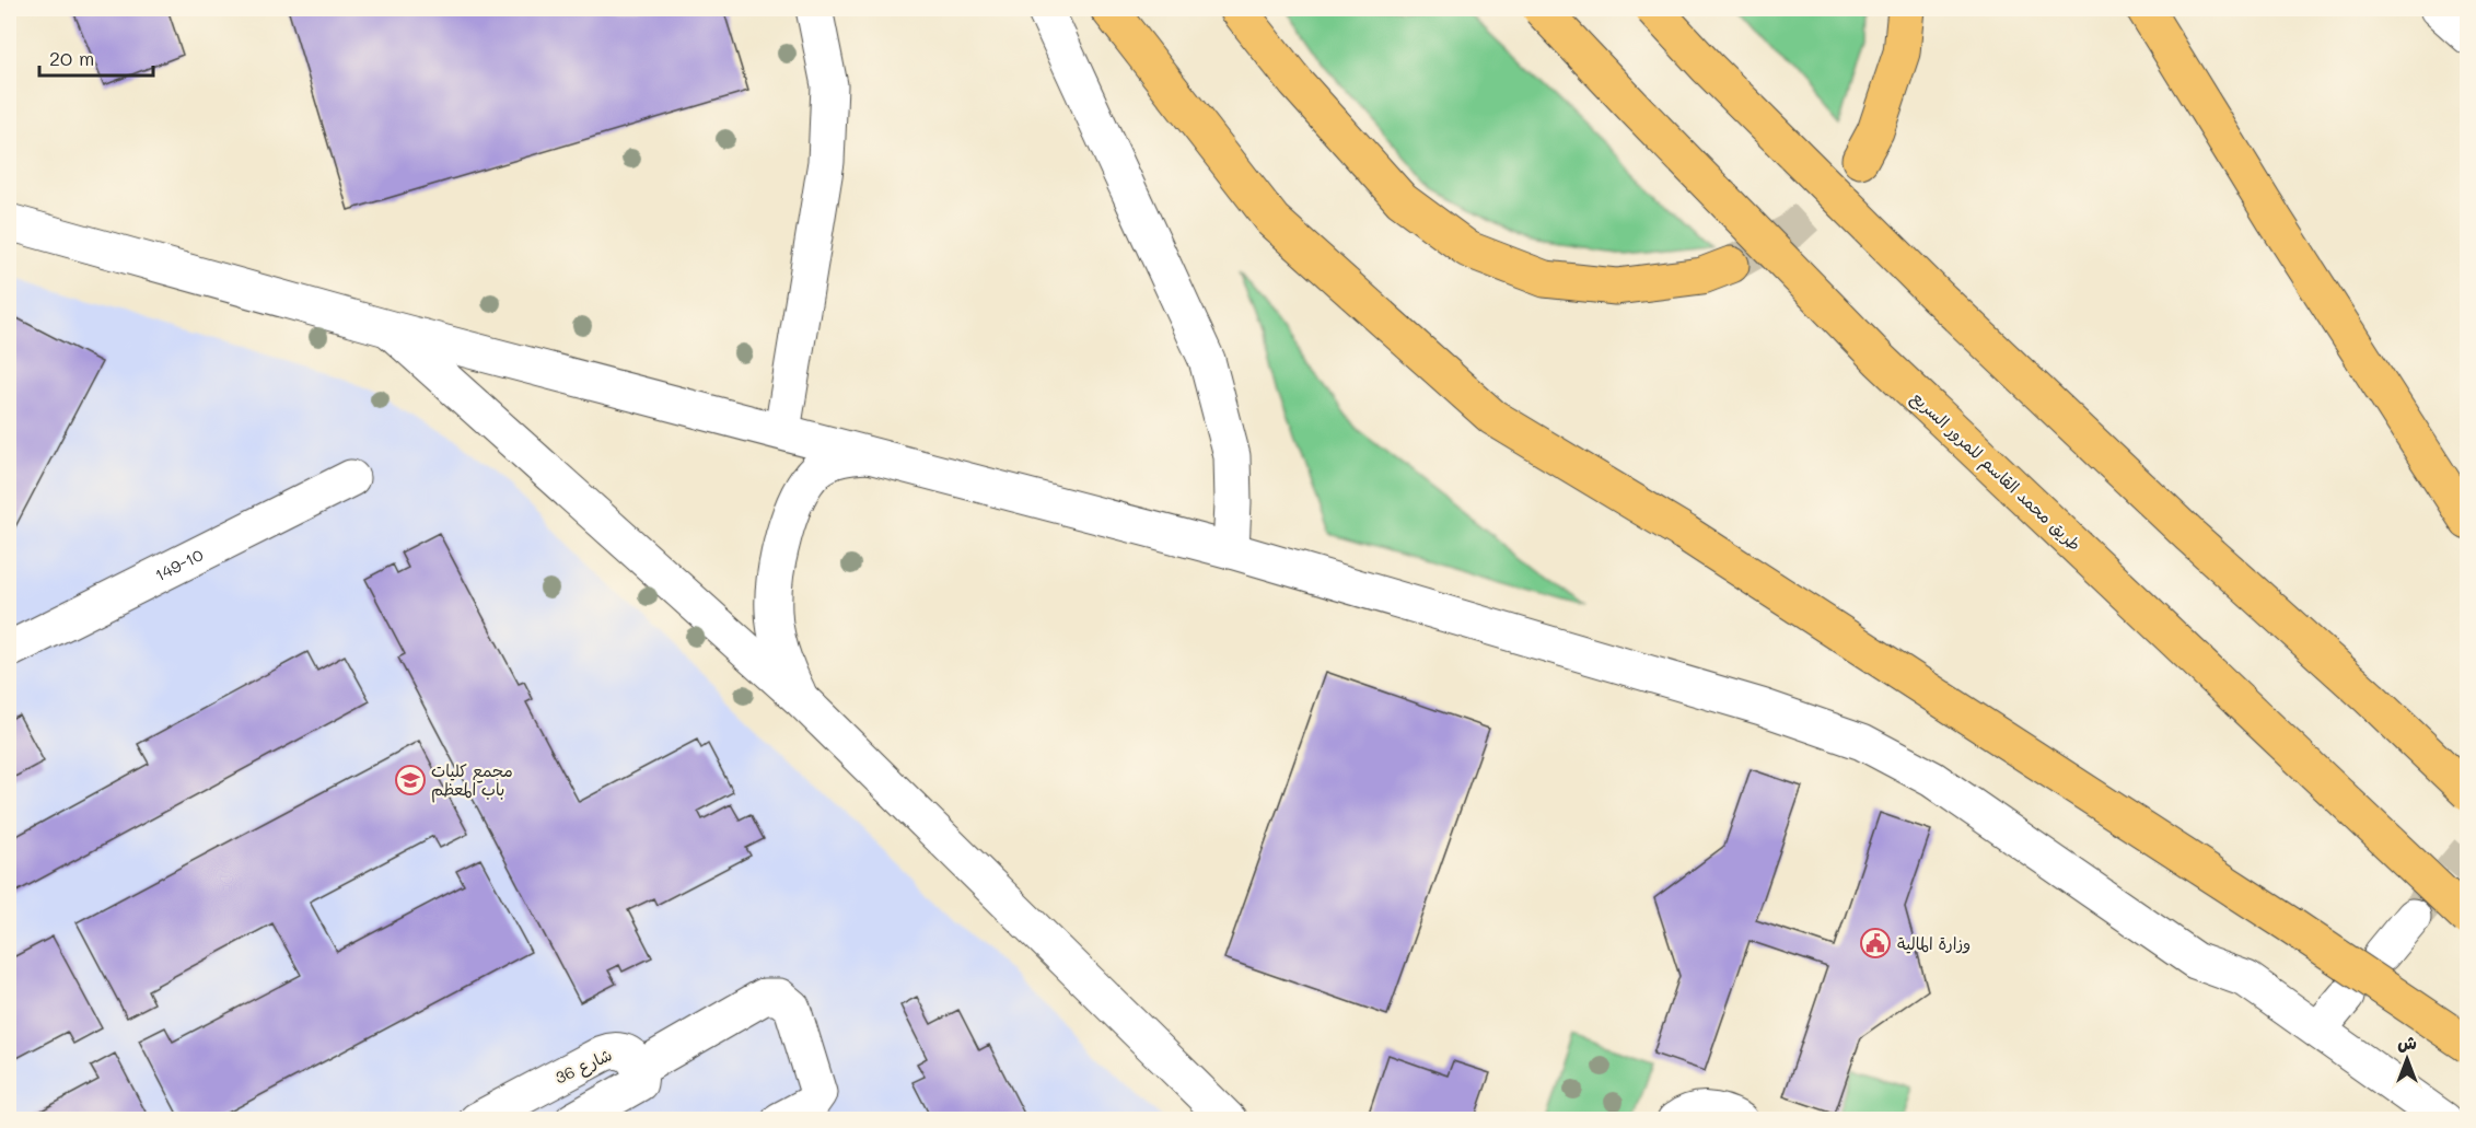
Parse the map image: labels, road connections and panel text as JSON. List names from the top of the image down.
{
  "streets": {
    "highway": ["طريق محمد القاسم للمرور السريع"],
    "street": ["149-10", "شارع 36"]
  },
  "places": {
    "school or university": ["مجمع كليات باب المعظم"],
    "public building": ["وزارة المالية"]
  },
  "scale_bar": "20 m",
  "north": "top"
}
